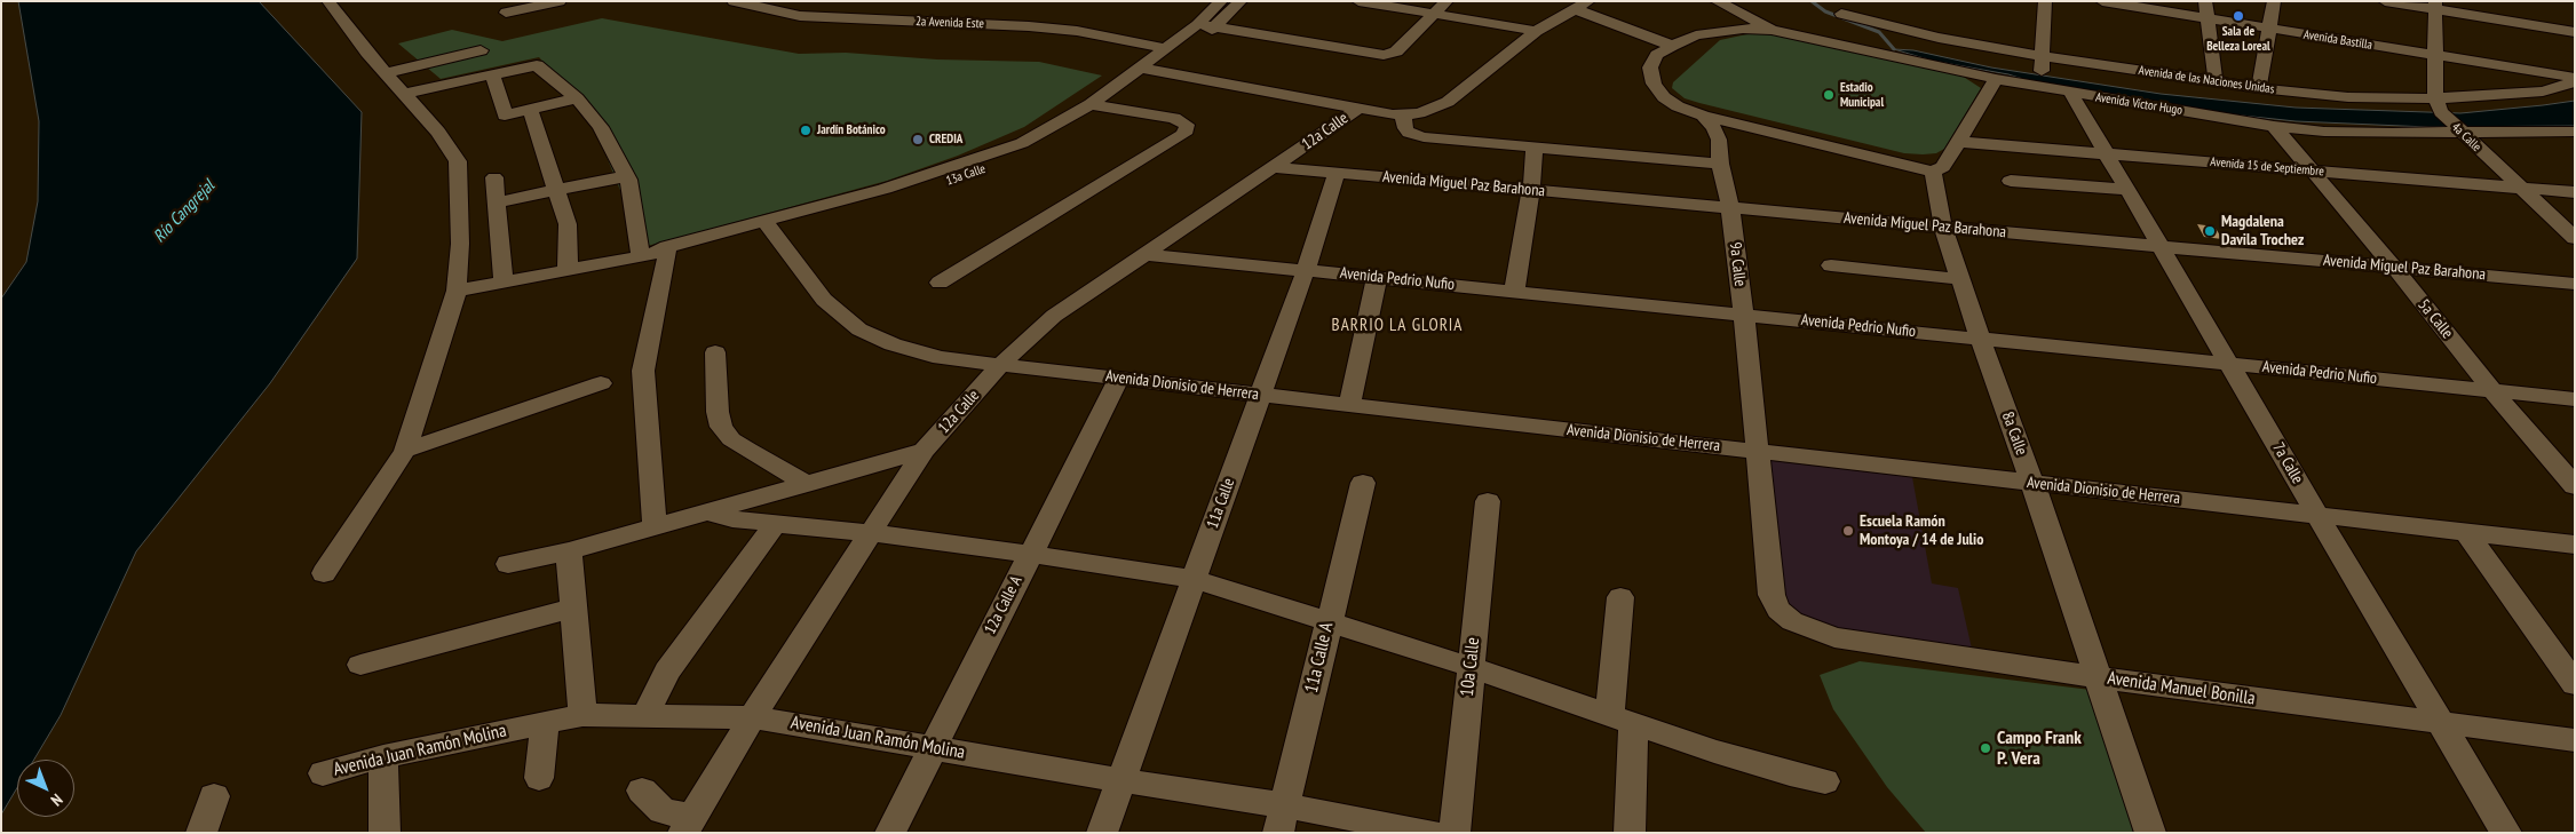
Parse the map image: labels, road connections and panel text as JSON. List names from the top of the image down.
{
  "streets": {
    "street": [
      "2a Avenida Este",
      "Avenida Bastilla",
      "Avenida de las Naciones Unidas",
      "Avenida Víctor Hugo",
      "12a Calle",
      "4a Calle",
      "Avenida 15 de Septiembre",
      "13a Calle",
      "Avenida Miguel Paz Barahona",
      "9a Calle",
      "Avenida Pedrio Nufio",
      "5a Calle",
      "Avenida Dionisio de Herrera",
      "8a Calle",
      "7a Calle",
      "11a Calle",
      "12a Calle A",
      "11a Calle A",
      "10a Calle",
      "Avenida Manuel Bonilla",
      "Avenida Juan Ramón Molina"
    ]
  },
  "crossings": [
    ["2a Avenida Este", "13a Calle"],
    ["Avenida de las Naciones Unidas", "4a Calle"],
    ["Avenida Víctor Hugo", "4a Calle"],
    ["Avenida Víctor Hugo", "5a Calle"],
    ["Avenida Víctor Hugo", "7a Calle"],
    ["12a Calle", "Avenida Miguel Paz Barahona"],
    ["12a Calle", "Avenida Pedrio Nufio"],
    ["12a Calle", "Avenida Dionisio de Herrera"],
    ["12a Calle", "Avenida Juan Ramón Molina"],
    ["4a Calle", "Avenida 15 de Septiembre"],
    ["Avenida 15 de Septiembre", "5a Calle"],
    ["Avenida 15 de Septiembre", "7a Calle"],
    ["13a Calle", "Avenida Dionisio de Herrera"],
    ["Avenida Miguel Paz Barahona", "9a Calle"],
    ["Avenida Miguel Paz Barahona", "5a Calle"],
    ["Avenida Miguel Paz Barahona", "8a Calle"],
    ["Avenida Miguel Paz Barahona", "7a Calle"],
    ["Avenida Miguel Paz Barahona", "11a Calle"],
    ["9a Calle", "Avenida Pedrio Nufio"],
    ["9a Calle", "Avenida Dionisio de Herrera"],
    ["9a Calle", "Avenida Manuel Bonilla"],
    ["Avenida Pedrio Nufio", "5a Calle"],
    ["Avenida Pedrio Nufio", "8a Calle"],
    ["Avenida Pedrio Nufio", "7a Calle"],
    ["Avenida Pedrio Nufio", "11a Calle"],
    ["Avenida Dionisio de Herrera", "8a Calle"],
    ["Avenida Dionisio de Herrera", "7a Calle"],
    ["Avenida Dionisio de Herrera", "11a Calle"],
    ["Avenida Dionisio de Herrera", "12a Calle A"],
    ["8a Calle", "Avenida Manuel Bonilla"],
    ["7a Calle", "Avenida Manuel Bonilla"],
    ["11a Calle", "Avenida Juan Ramón Molina"],
    ["12a Calle A", "Avenida Juan Ramón Molina"],
    ["11a Calle A", "Avenida Juan Ramón Molina"]
  ],
  "districts": ["BARRIO LA GLORIA"],
  "water": ["Río Cangrejal"],
  "places": [
    "Sala de Belleza Loreal",
    "Estadio Municipal",
    "Jardín Botánico",
    "CREDIA",
    "Magdalena Davila Trochez",
    "Escuela Ramón Montoya / 14 de Julio",
    "Campo Frank P. Vera"
  ],
  "north": "bottom right"
}
